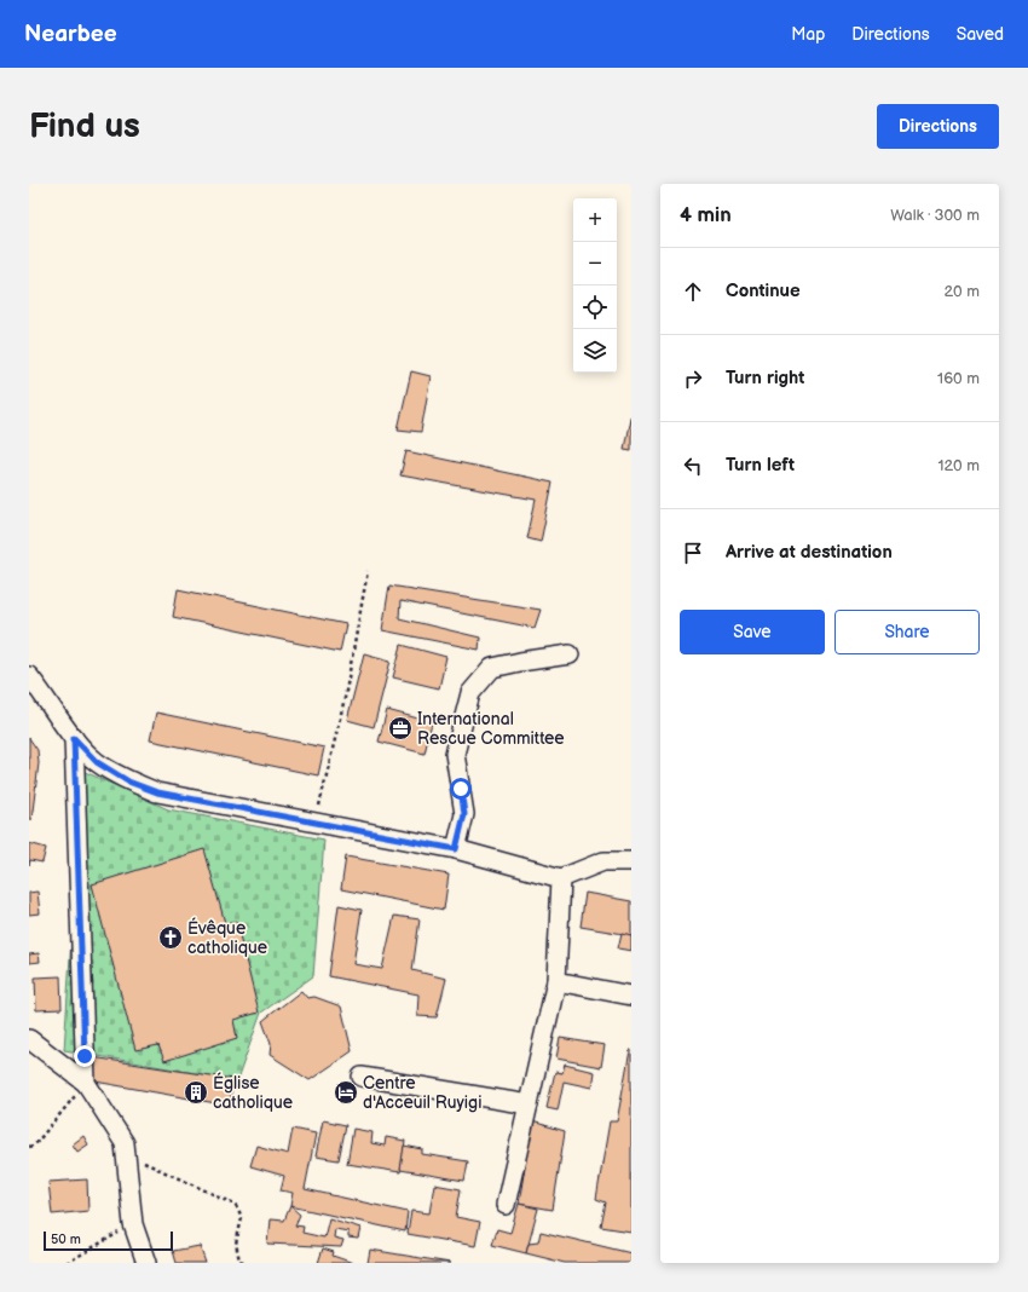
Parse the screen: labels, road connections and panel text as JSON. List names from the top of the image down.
{
  "places": {
    "office": ["International Rescue Committee"],
    "church": ["Évêque catholique"],
    "building": ["Église catholique"],
    "hotel": ["Centre d'Acceuil Ruyigi"]
  },
  "scale_bar": "50 m",
  "page": {
    "header": "Nearbee",
    "nav": ["Map", "Directions", "Saved"],
    "buttons": [
      "Directions",
      ["Save", "Share"]
    ],
    "title": "Find us",
    "heading": ["4 min", "Walk · 300 m"],
    "map_buttons": ["+", "−"],
    "list": [
      ["Continue", "20 m"],
      ["Turn right", "160 m"],
      ["Turn left", "120 m"],
      "Arrive at destination"
    ],
    "scale": "50 m"
  }
}
